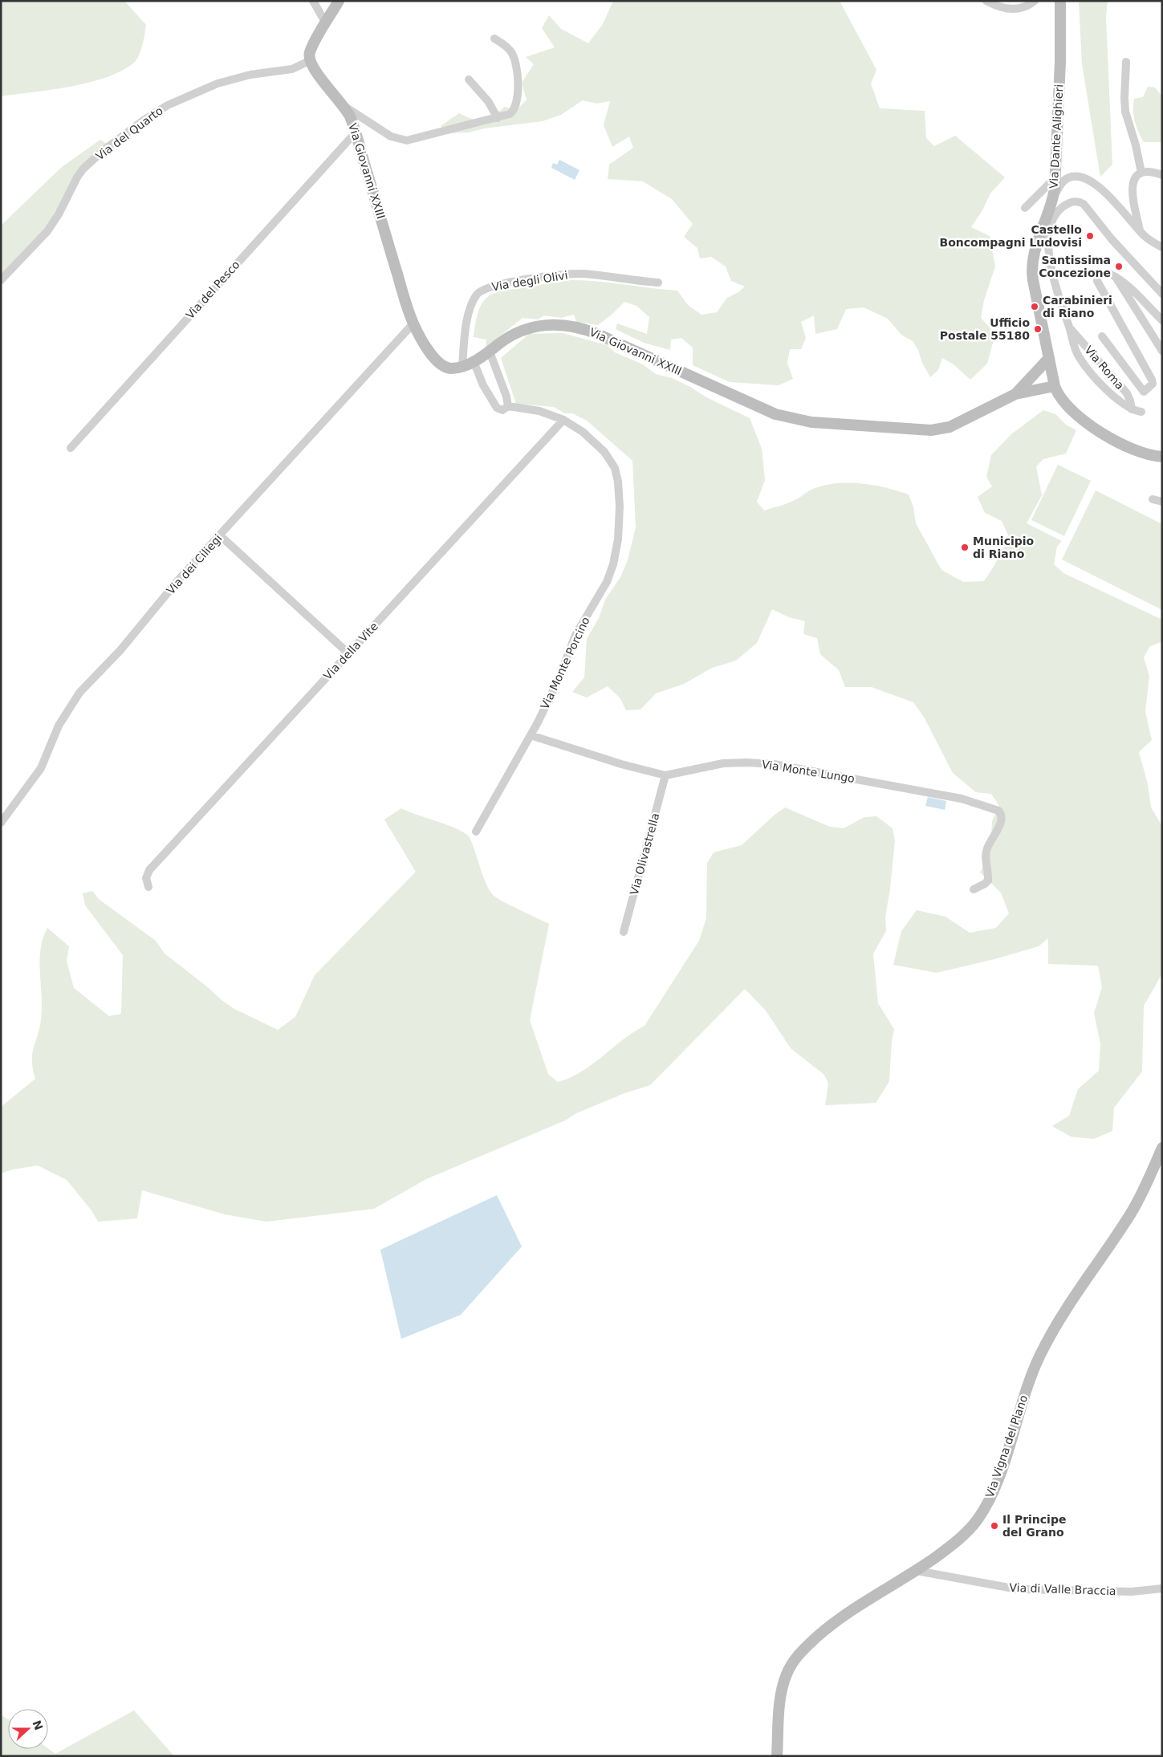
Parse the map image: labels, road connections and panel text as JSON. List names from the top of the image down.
{
  "streets": {
    "main road": ["Via Dante Alighieri", "Via Giovanni XXIII", "Via Vigna del Piano"],
    "street": [
      "Via del Quarto",
      "Via degli Olivi",
      "Via del Pesco",
      "Via Roma",
      "Via dei Ciliegi",
      "Via della Vite",
      "Via Monte Porcino",
      "Via Monte Lungo",
      "Via Olivastrella",
      "Via di Valle Braccia"
    ]
  },
  "crossings": [
    ["Via del Quarto", "Via Giovanni XXIII"],
    ["Via Dante Alighieri", "Via Giovanni XXIII"],
    ["Via Giovanni XXIII", "Via degli Olivi"],
    ["Via Giovanni XXIII", "Via del Pesco"],
    ["Via Giovanni XXIII", "Via dei Ciliegi"],
    ["Via Giovanni XXIII", "Via Monte Porcino"],
    ["Via della Vite", "Via Monte Porcino"],
    ["Via Monte Porcino", "Via Monte Lungo"],
    ["Via Monte Lungo", "Via Olivastrella"],
    ["Via Vigna del Piano", "Via di Valle Braccia"]
  ],
  "places": [
    "Castello Boncompagni Ludovisi",
    "Santissima Concezione",
    "Carabinieri di Riano",
    "Ufficio Postale 55180",
    "Municipio di Riano",
    "Il Principe del Grano"
  ],
  "north": "right"
}
